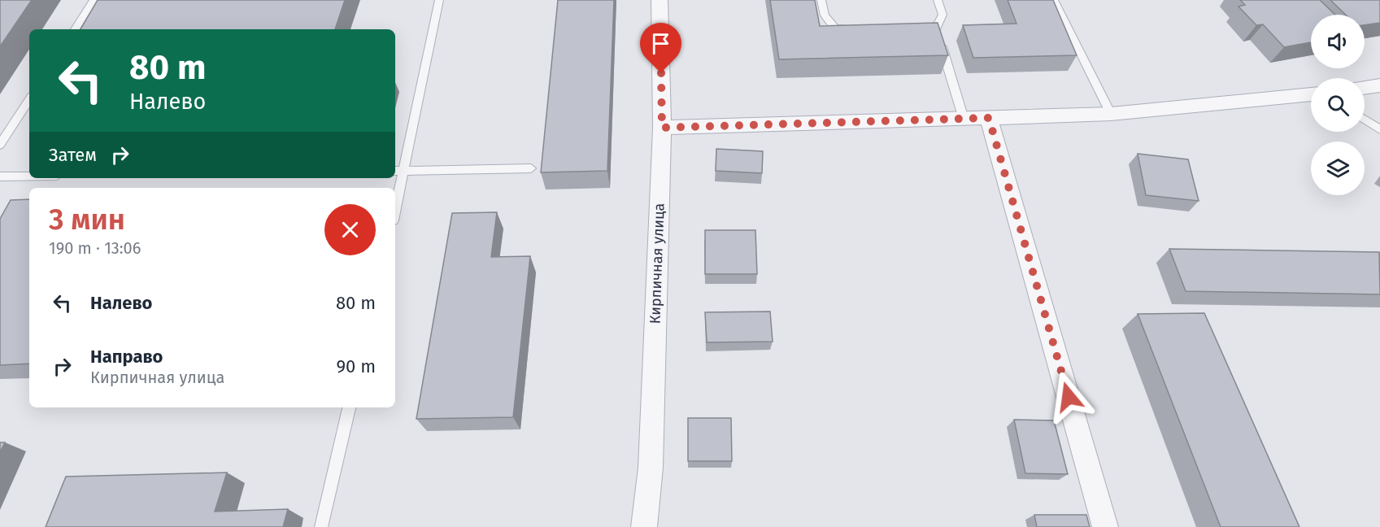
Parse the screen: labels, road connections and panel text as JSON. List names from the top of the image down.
{
  "streets": {
    "street": ["Кирпичная улица"]
  },
  "page": {
    "turn": ["80 m", "Налево"],
    "then": "Затем",
    "heading": ["3 мин", "190 m · 13:06"],
    "list": [
      {
        "name": "Налево",
        "value": "80 m"
      },
      {
        "name": "Направо",
        "note": "Кирпичная улица",
        "value": "90 m"
      }
    ]
  }
}
